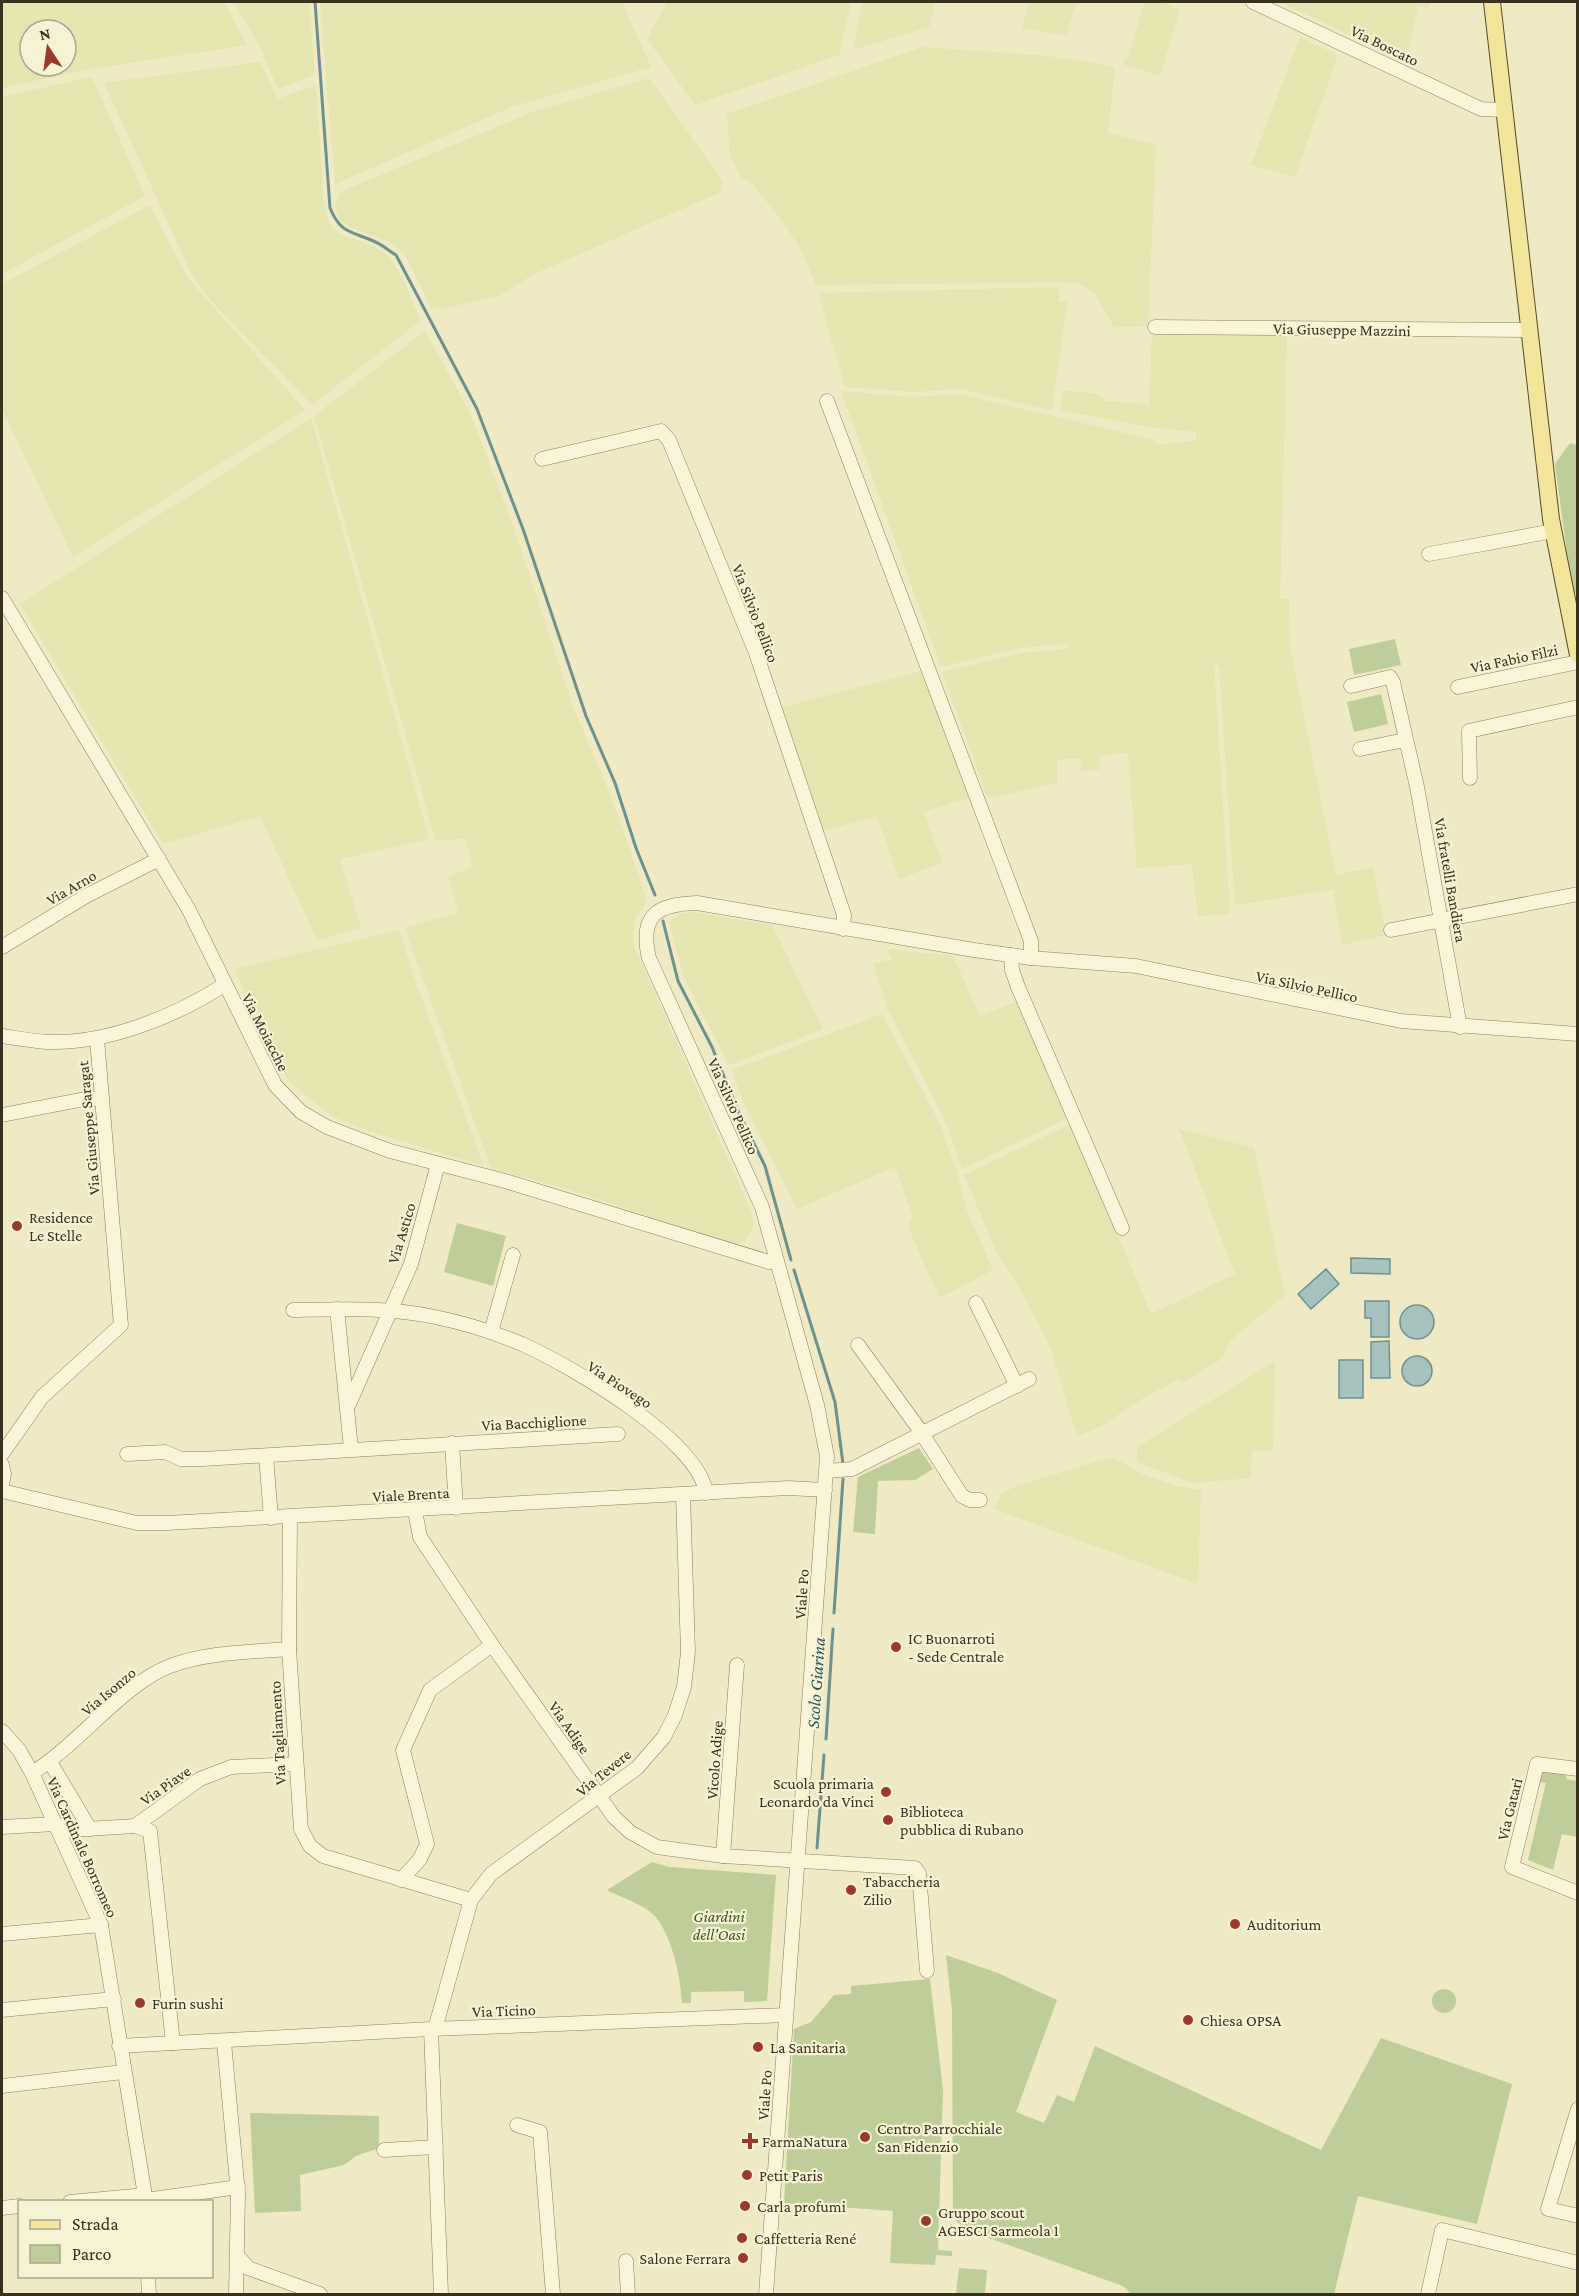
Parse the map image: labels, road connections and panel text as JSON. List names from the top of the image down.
{
  "streets": {
    "street": [
      "Via Boscato",
      "Via Giuseppe Mazzini",
      "Via Silvio Pellico",
      "Via Fabio Filzi",
      "Via fratelli Bandiera",
      "Via Arno",
      "Via Moiacche",
      "Via Giuseppe Saragat",
      "Via Astico",
      "Via Piovego",
      "Via Bacchiglione",
      "Viale Brenta",
      "Viale Po",
      "Via Isonzo",
      "Via Adige",
      "Via Tagliamento",
      "Vicolo Adige",
      "Via Tevere",
      "Via Piave",
      "Via Gatari",
      "Via Cardinale Borromeo",
      "Via Ticino"
    ]
  },
  "crossings": [
    ["Via Silvio Pellico", "Via fratelli Bandiera"],
    ["Via Silvio Pellico", "Via Moiacche"],
    ["Via Silvio Pellico", "Viale Po"],
    ["Via Arno", "Via Moiacche"],
    ["Via Moiacche", "Via Astico"],
    ["Via Moiacche", "Viale Po"],
    ["Via Astico", "Via Piovego"],
    ["Via Piovego", "Viale Brenta"],
    ["Viale Brenta", "Viale Po"],
    ["Viale Brenta", "Via Adige"],
    ["Viale Brenta", "Via Tagliamento"],
    ["Viale Brenta", "Via Tevere"],
    ["Viale Po", "Via Adige"],
    ["Viale Po", "Via Ticino"],
    ["Via Isonzo", "Via Tagliamento"],
    ["Via Isonzo", "Via Cardinale Borromeo"],
    ["Via Adige", "Vicolo Adige"],
    ["Via Adige", "Via Tevere"],
    ["Via Tagliamento", "Via Tevere"],
    ["Via Tagliamento", "Via Piave"],
    ["Via Tevere", "Via Ticino"],
    ["Via Piave", "Via Cardinale Borromeo"],
    ["Via Cardinale Borromeo", "Via Ticino"]
  ],
  "water": ["Scolo Giarina"],
  "parks": ["Giardini dell'Oasi"],
  "places": {
    "other": [
      "Residence Le Stelle",
      "IC Buonarroti - Sede Centrale",
      "Scuola primaria Leonardo da Vinci",
      "Biblioteca pubblica di Rubano",
      "Tabaccheria Zilio",
      "Auditorium",
      "Furin sushi",
      "Chiesa OPSA",
      "La Sanitaria",
      "Centro Parrocchiale San Fidenzio",
      "Petit Paris",
      "Carla profumi",
      "Gruppo scout AGESCI Sarmeola 1",
      "Caffetteria René",
      "Salone Ferrara"
    ],
    "health": ["FarmaNatura"]
  },
  "legend": ["Strada", "Parco"],
  "north": "top"
}
